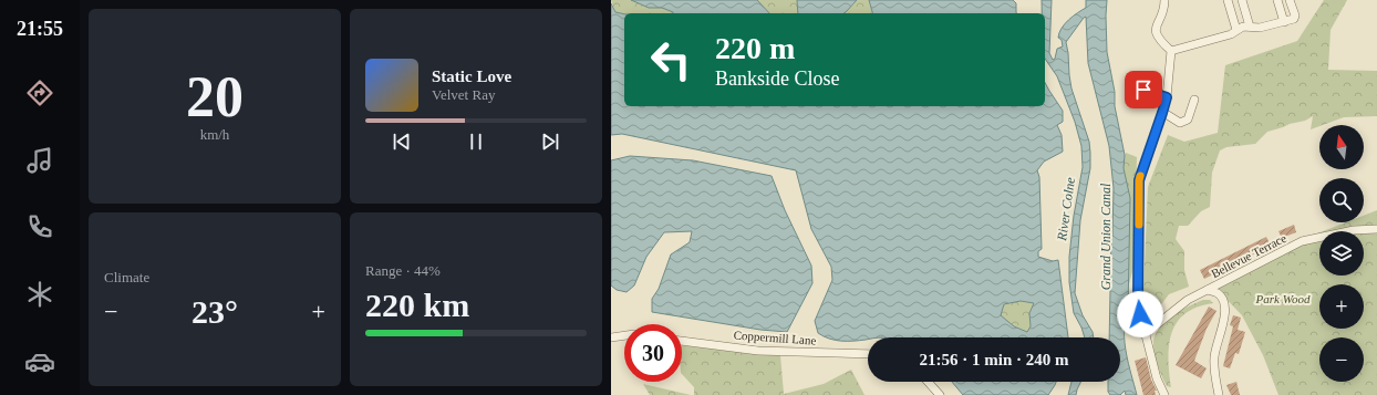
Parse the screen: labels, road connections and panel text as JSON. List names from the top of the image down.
{
  "streets": {
    "street": ["Bellevue Terrace", "Coppermill Lane"]
  },
  "water": ["River Colne", "Grand Union Canal"],
  "parks": ["Park Wood"],
  "north": "top",
  "page": {
    "tabs": "21:55",
    "tile": [
      ["20", "km/h"],
      "Climate",
      ["Range · 44%", "220 km"]
    ],
    "turn": ["220 m", "Bankside Close"],
    "song": ["Static Love", "Velvet Ray"],
    "map_buttons": ["+", "−"],
    "heat": ["−", "23°", "+"],
    "limit": "30",
    "trip": "21:56 · 1 min · 240 m"
  }
}
